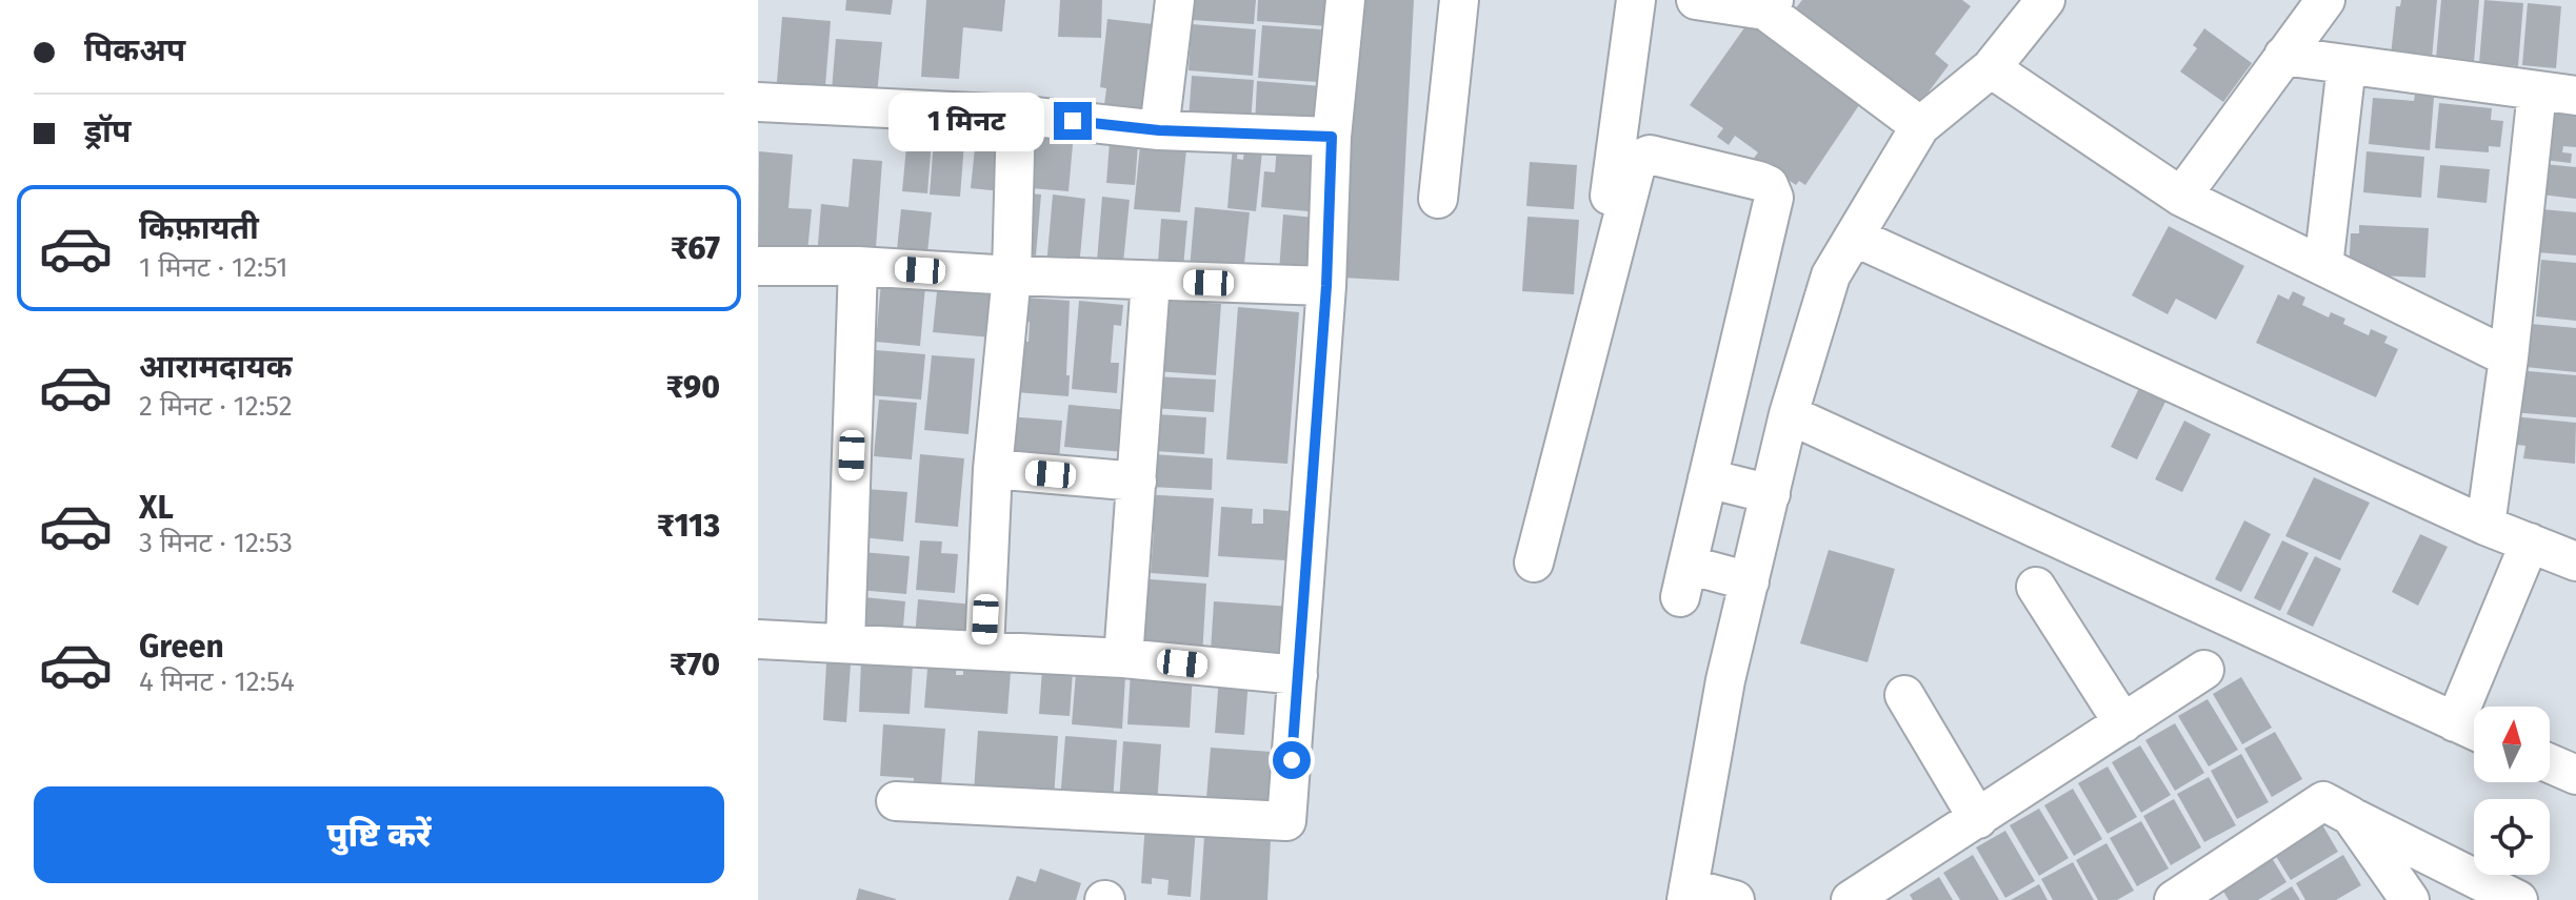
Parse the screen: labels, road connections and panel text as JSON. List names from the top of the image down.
{
  "north": "top",
  "page": {
    "banner": ["पिकअप", "ड्रॉप"],
    "bubble": "1 मिनट",
    "list": [
      {
        "name": "किफ़ायती",
        "note": "1 मिनट · 12:51",
        "value": "₹67"
      },
      {
        "name": "आरामदायक",
        "note": "2 मिनट · 12:52",
        "value": "₹90"
      },
      {
        "name": "XL",
        "note": "3 मिनट · 12:53",
        "value": "₹113"
      },
      {
        "name": "Green",
        "note": "4 मिनट · 12:54",
        "value": "₹70"
      }
    ],
    "buttons": "पुष्टि करें"
  }
}
